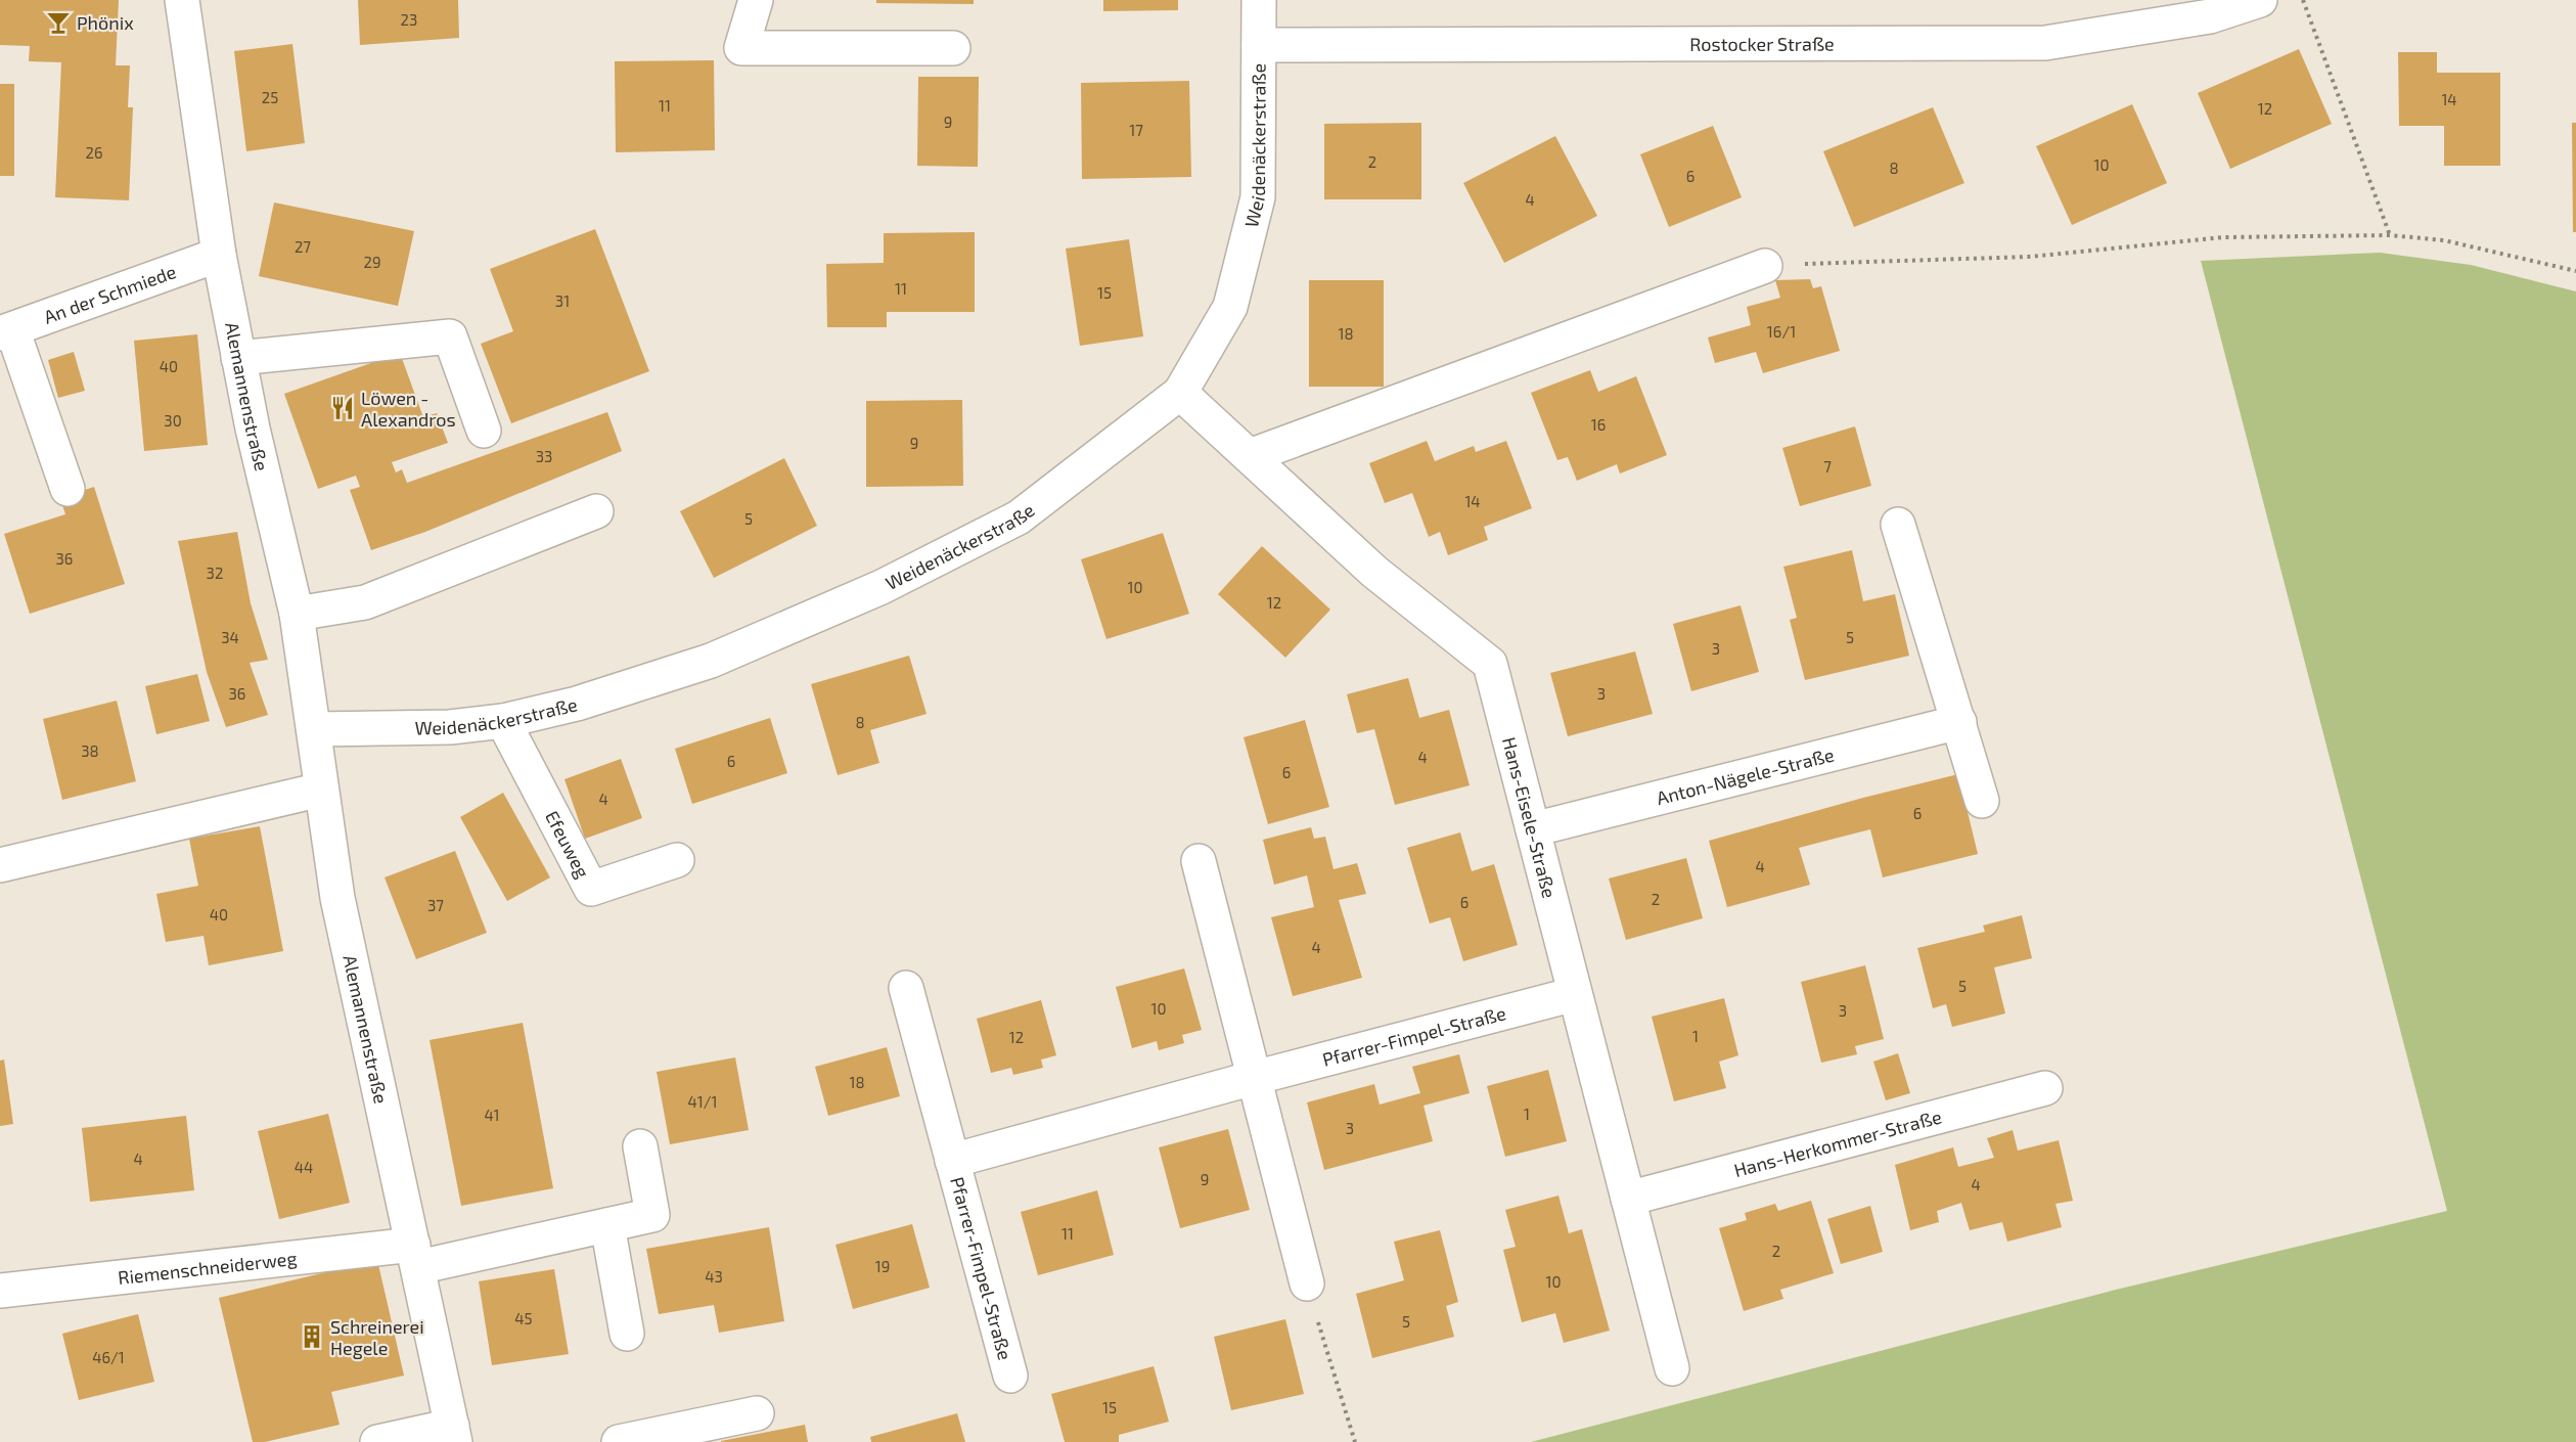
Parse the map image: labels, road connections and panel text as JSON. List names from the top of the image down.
{
  "streets": {
    "street": [
      "Rostocker Straße",
      "Weidenäckerstraße",
      "An der Schmiede",
      "Alemannenstraße",
      "Anton-Nägele-Straße",
      "Hans-Eisele-Straße",
      "Efeuweg",
      "Pfarrer-Fimpel-Straße",
      "Hans-Herkommer-Straße",
      "Riemenschneiderweg"
    ]
  },
  "crossings": [
    ["Rostocker Straße", "Weidenäckerstraße"],
    ["Weidenäckerstraße", "Alemannenstraße"],
    ["Weidenäckerstraße", "Hans-Eisele-Straße"],
    ["Weidenäckerstraße", "Efeuweg"],
    ["An der Schmiede", "Alemannenstraße"],
    ["Alemannenstraße", "Riemenschneiderweg"],
    ["Anton-Nägele-Straße", "Hans-Eisele-Straße"],
    ["Hans-Eisele-Straße", "Pfarrer-Fimpel-Straße"],
    ["Hans-Eisele-Straße", "Hans-Herkommer-Straße"]
  ],
  "places": {
    "bar": ["Phönix"],
    "restaurant": ["Löwen - Alexandros"],
    "building": ["Schreinerei Hegele"]
  },
  "house_numbers": [
    "23",
    "25",
    "14",
    "11",
    "12",
    "9",
    "17",
    "26",
    "2",
    "10",
    "8",
    "6",
    "4",
    "27",
    "29",
    "11",
    "15",
    "31",
    "16/1",
    "18",
    "40",
    "30",
    "16",
    "9",
    "33",
    "7",
    "14",
    "5",
    "36",
    "32",
    "10",
    "12",
    "34",
    "5",
    "3",
    "36",
    "3",
    "8",
    "38",
    "4",
    "6",
    "6",
    "4",
    "6",
    "4",
    "2",
    "6",
    "37",
    "40",
    "4",
    "5",
    "10",
    "3",
    "1",
    "12",
    "18",
    "41/1",
    "1",
    "41",
    "3",
    "4",
    "44",
    "9",
    "4",
    "11",
    "2",
    "19",
    "43",
    "10",
    "45",
    "5",
    "46/1",
    "15"
  ]
}
